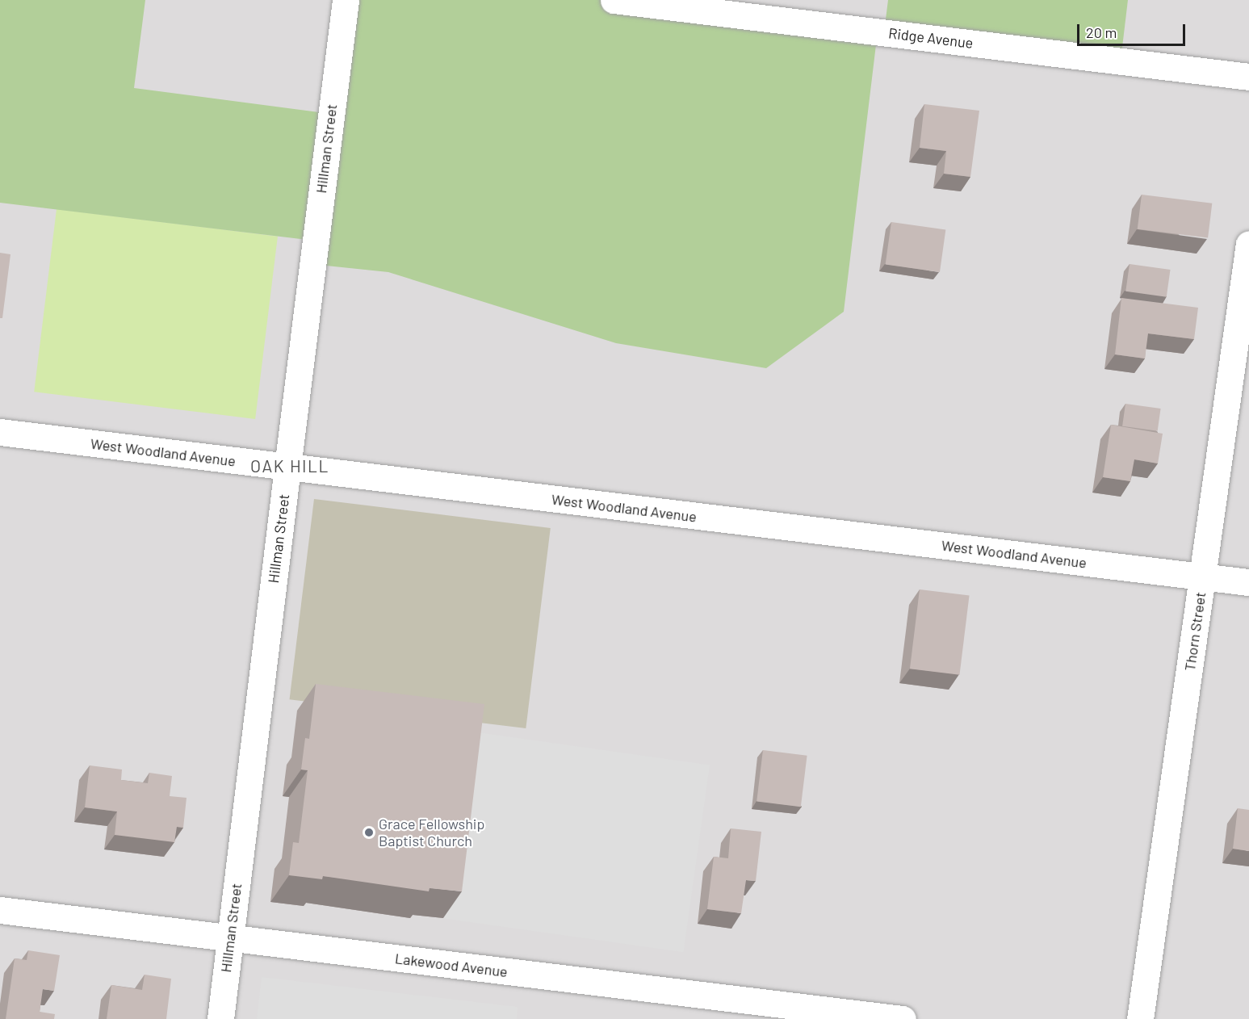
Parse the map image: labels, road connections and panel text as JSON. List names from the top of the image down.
{
  "streets": {
    "street": [
      "Ridge Avenue",
      "Hillman Street",
      "West Woodland Avenue",
      "Thorn Street",
      "Lakewood Avenue"
    ]
  },
  "crossings": [
    ["Hillman Street", "West Woodland Avenue"],
    ["Hillman Street", "Lakewood Avenue"],
    ["West Woodland Avenue", "Thorn Street"]
  ],
  "districts": ["OAK HILL"],
  "places": ["Grace Fellowship Baptist Church"],
  "scale_bar": "20 m"
}
